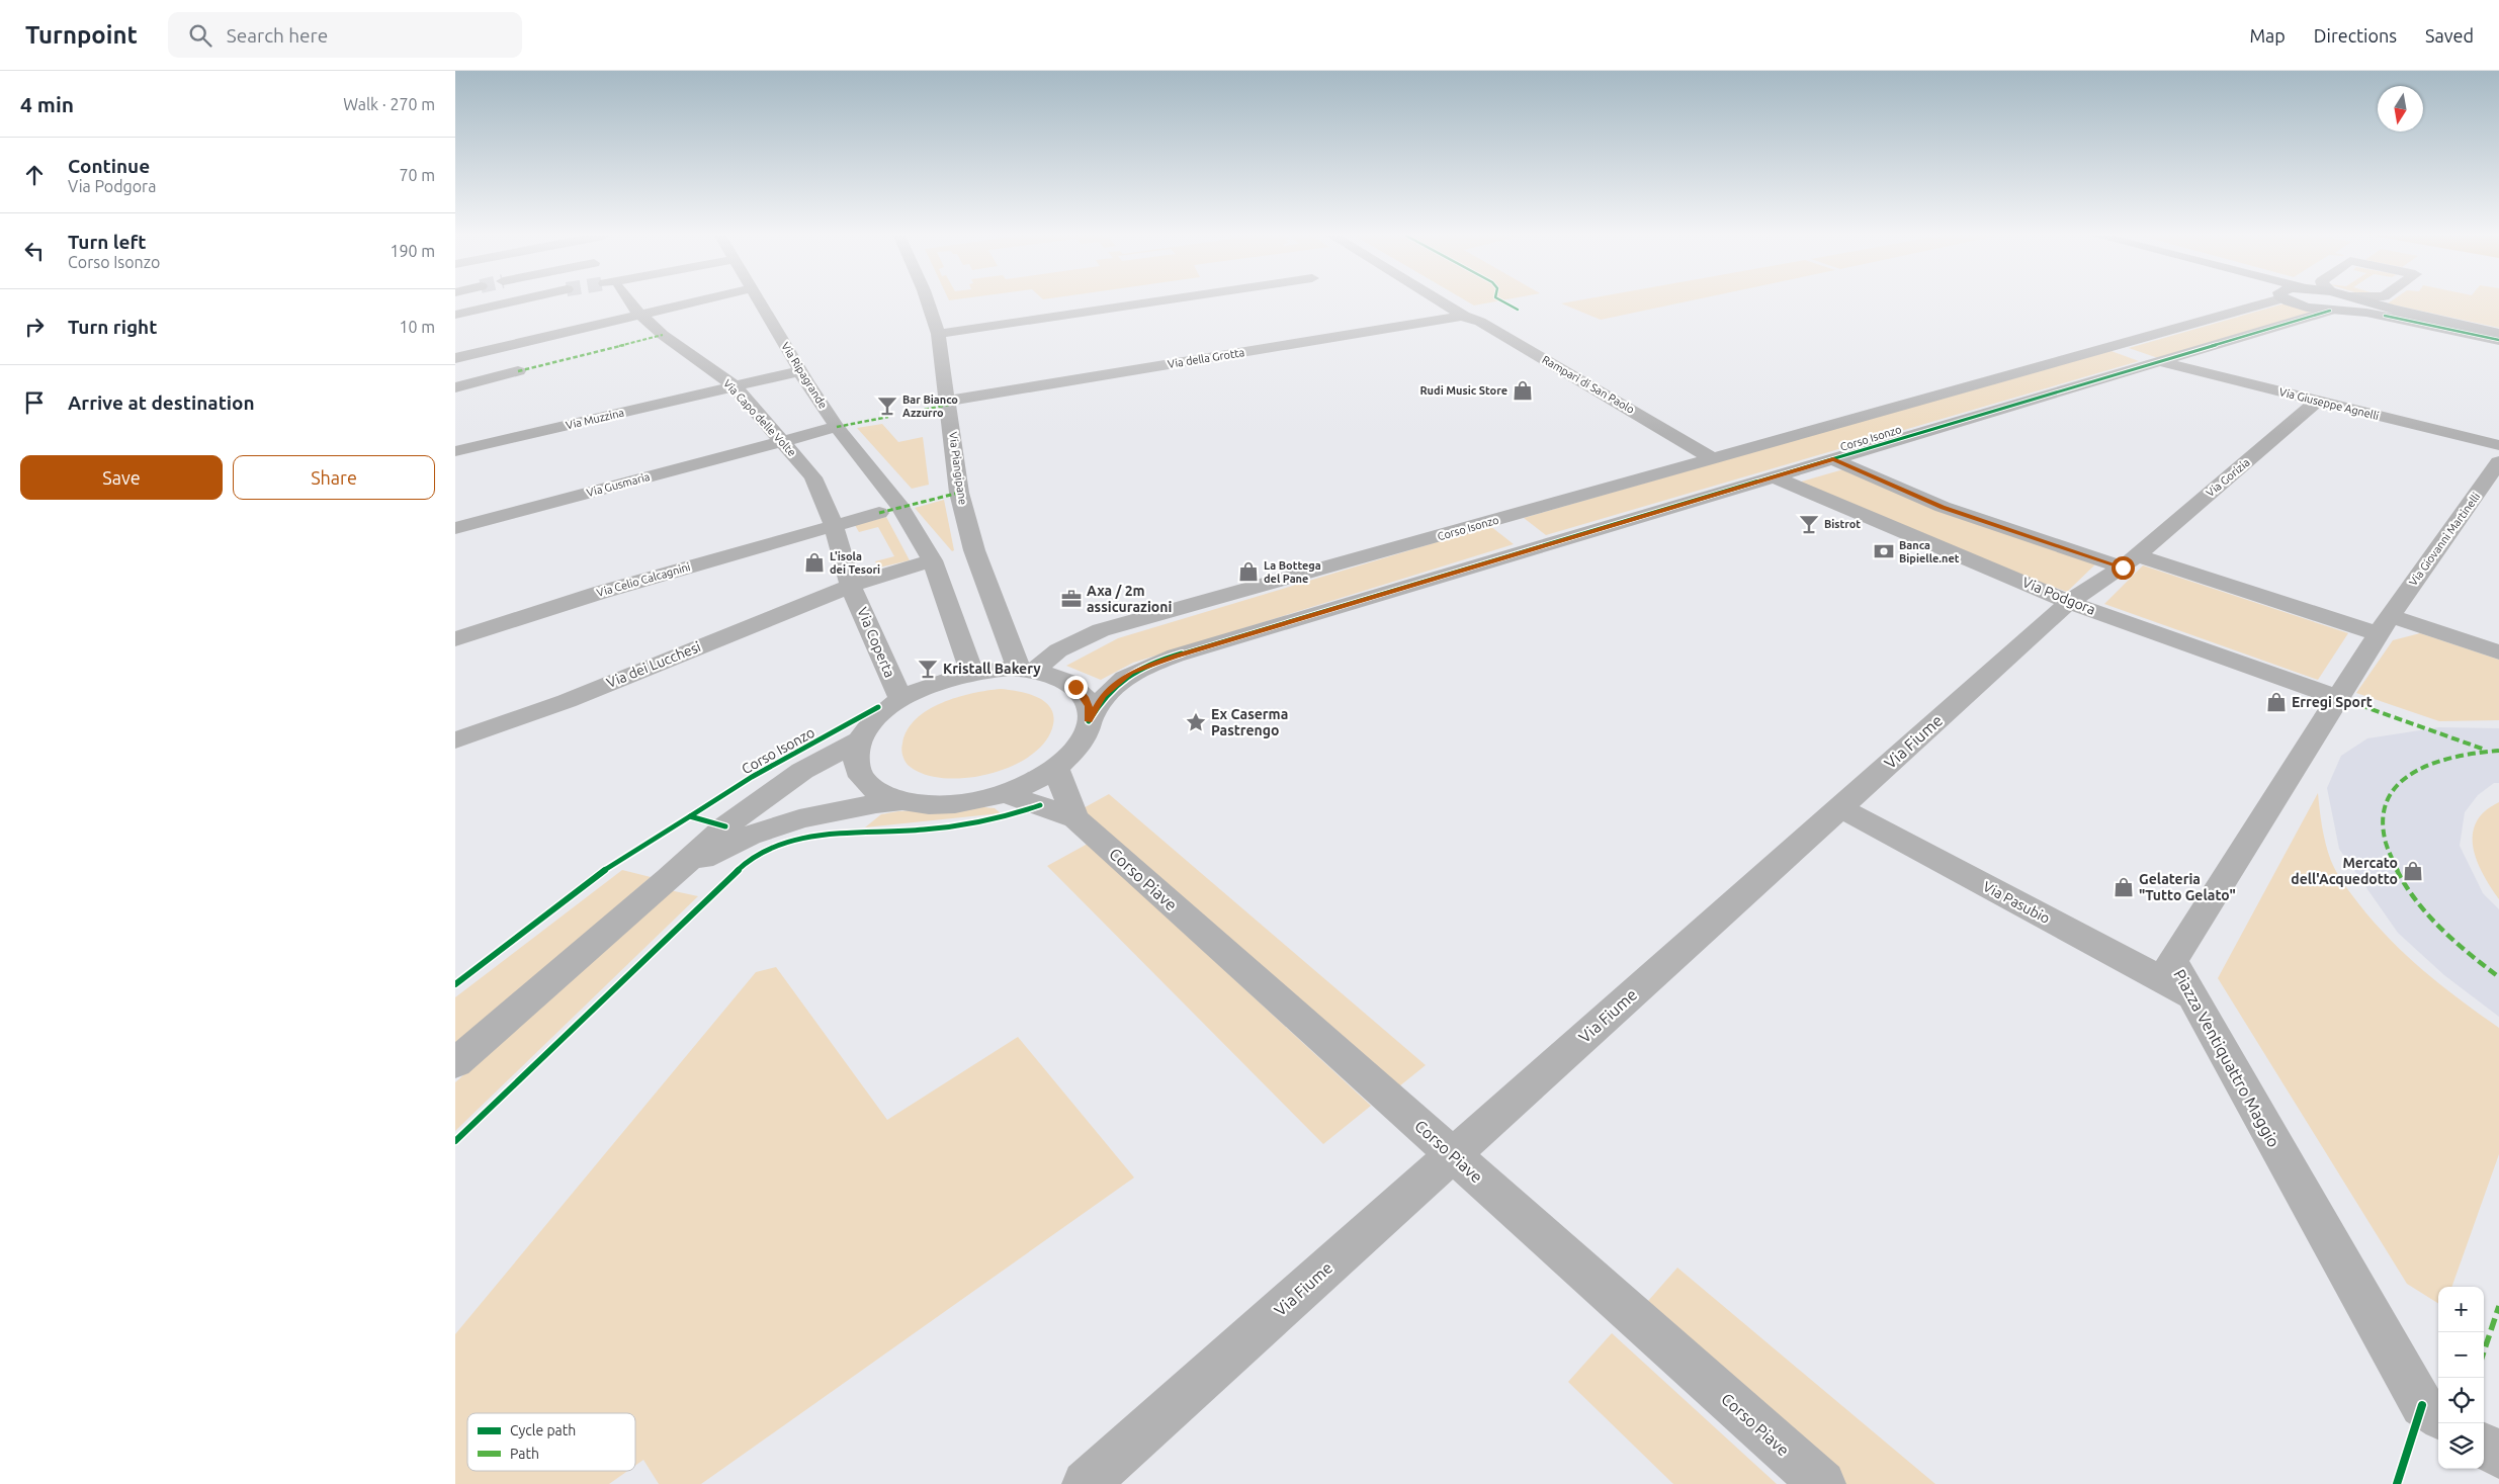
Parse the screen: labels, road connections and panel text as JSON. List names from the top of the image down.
{
  "streets": {
    "street": [
      "Via della Grotta",
      "Via Ripagrande",
      "Rampari di San Paolo",
      "Via Giuseppe Agnelli",
      "Via Capo delle Volte",
      "Via Muzzina",
      "Corso Isonzo",
      "Via Piangipane",
      "Via Gorizia",
      "Via Gusmaria",
      "Via Giovanni Martinelli",
      "Via Celio Calcagnini",
      "Via Podgora",
      "Via Coperta",
      "Via dei Lucchesi",
      "Via Fiume",
      "Corso Piave",
      "Via Pasubio",
      "Piazza Ventiquattro Maggio"
    ]
  },
  "crossings": [
    ["Via della Grotta", "Rampari di San Paolo"],
    ["Via della Grotta", "Via Piangipane"],
    ["Via Ripagrande", "Via Muzzina"],
    ["Via Ripagrande", "Via Gusmaria"],
    ["Via Ripagrande", "Via dei Lucchesi"],
    ["Rampari di San Paolo", "Corso Isonzo"],
    ["Via Giuseppe Agnelli", "Corso Isonzo"],
    ["Via Giuseppe Agnelli", "Via Gorizia"],
    ["Via Capo delle Volte", "Via Muzzina"],
    ["Via Capo delle Volte", "Via Gusmaria"],
    ["Via Capo delle Volte", "Via Celio Calcagnini"],
    ["Via Capo delle Volte", "Via Coperta"],
    ["Via Capo delle Volte", "Via dei Lucchesi"],
    ["Corso Isonzo", "Via Piangipane"],
    ["Corso Isonzo", "Via Podgora"],
    ["Corso Isonzo", "Corso Piave"],
    ["Via Gorizia", "Via Fiume"],
    ["Via Giovanni Martinelli", "Piazza Ventiquattro Maggio"],
    ["Via Podgora", "Via Fiume"],
    ["Via Podgora", "Piazza Ventiquattro Maggio"],
    ["Via Coperta", "Via dei Lucchesi"],
    ["Via Fiume", "Corso Piave"],
    ["Via Fiume", "Via Pasubio"],
    ["Via Pasubio", "Piazza Ventiquattro Maggio"]
  ],
  "places": {
    "shop": [
      "Rudi Music Store",
      "L'isola dei Tesori",
      "La Bottega del Pane",
      "Erregi Sport",
      "Mercato dell'Acquedotto",
      "Gelateria \"Tutto Gelato\""
    ],
    "bar": ["Bar Bianco Azzurro", "Bistrot", "Kristall Bakery"],
    "bank": ["Banca Bipielle.net"],
    "office": ["Axa / 2m assicurazioni"],
    "place": ["Ex Caserma Pastrengo"]
  },
  "legend": ["Cycle path", "Path"],
  "north": "bottom",
  "page": {
    "header": "Turnpoint",
    "search": "Search here",
    "nav": ["Map", "Directions", "Saved"],
    "heading": ["4 min", "Walk · 270 m"],
    "list": [
      ["Continue", "Via Podgora", "70 m"],
      ["Turn left", "Corso Isonzo", "190 m"],
      ["Turn right", "10 m"],
      "Arrive at destination"
    ],
    "buttons": ["Save", "Share"],
    "map_buttons": ["+", "−"]
  }
}
